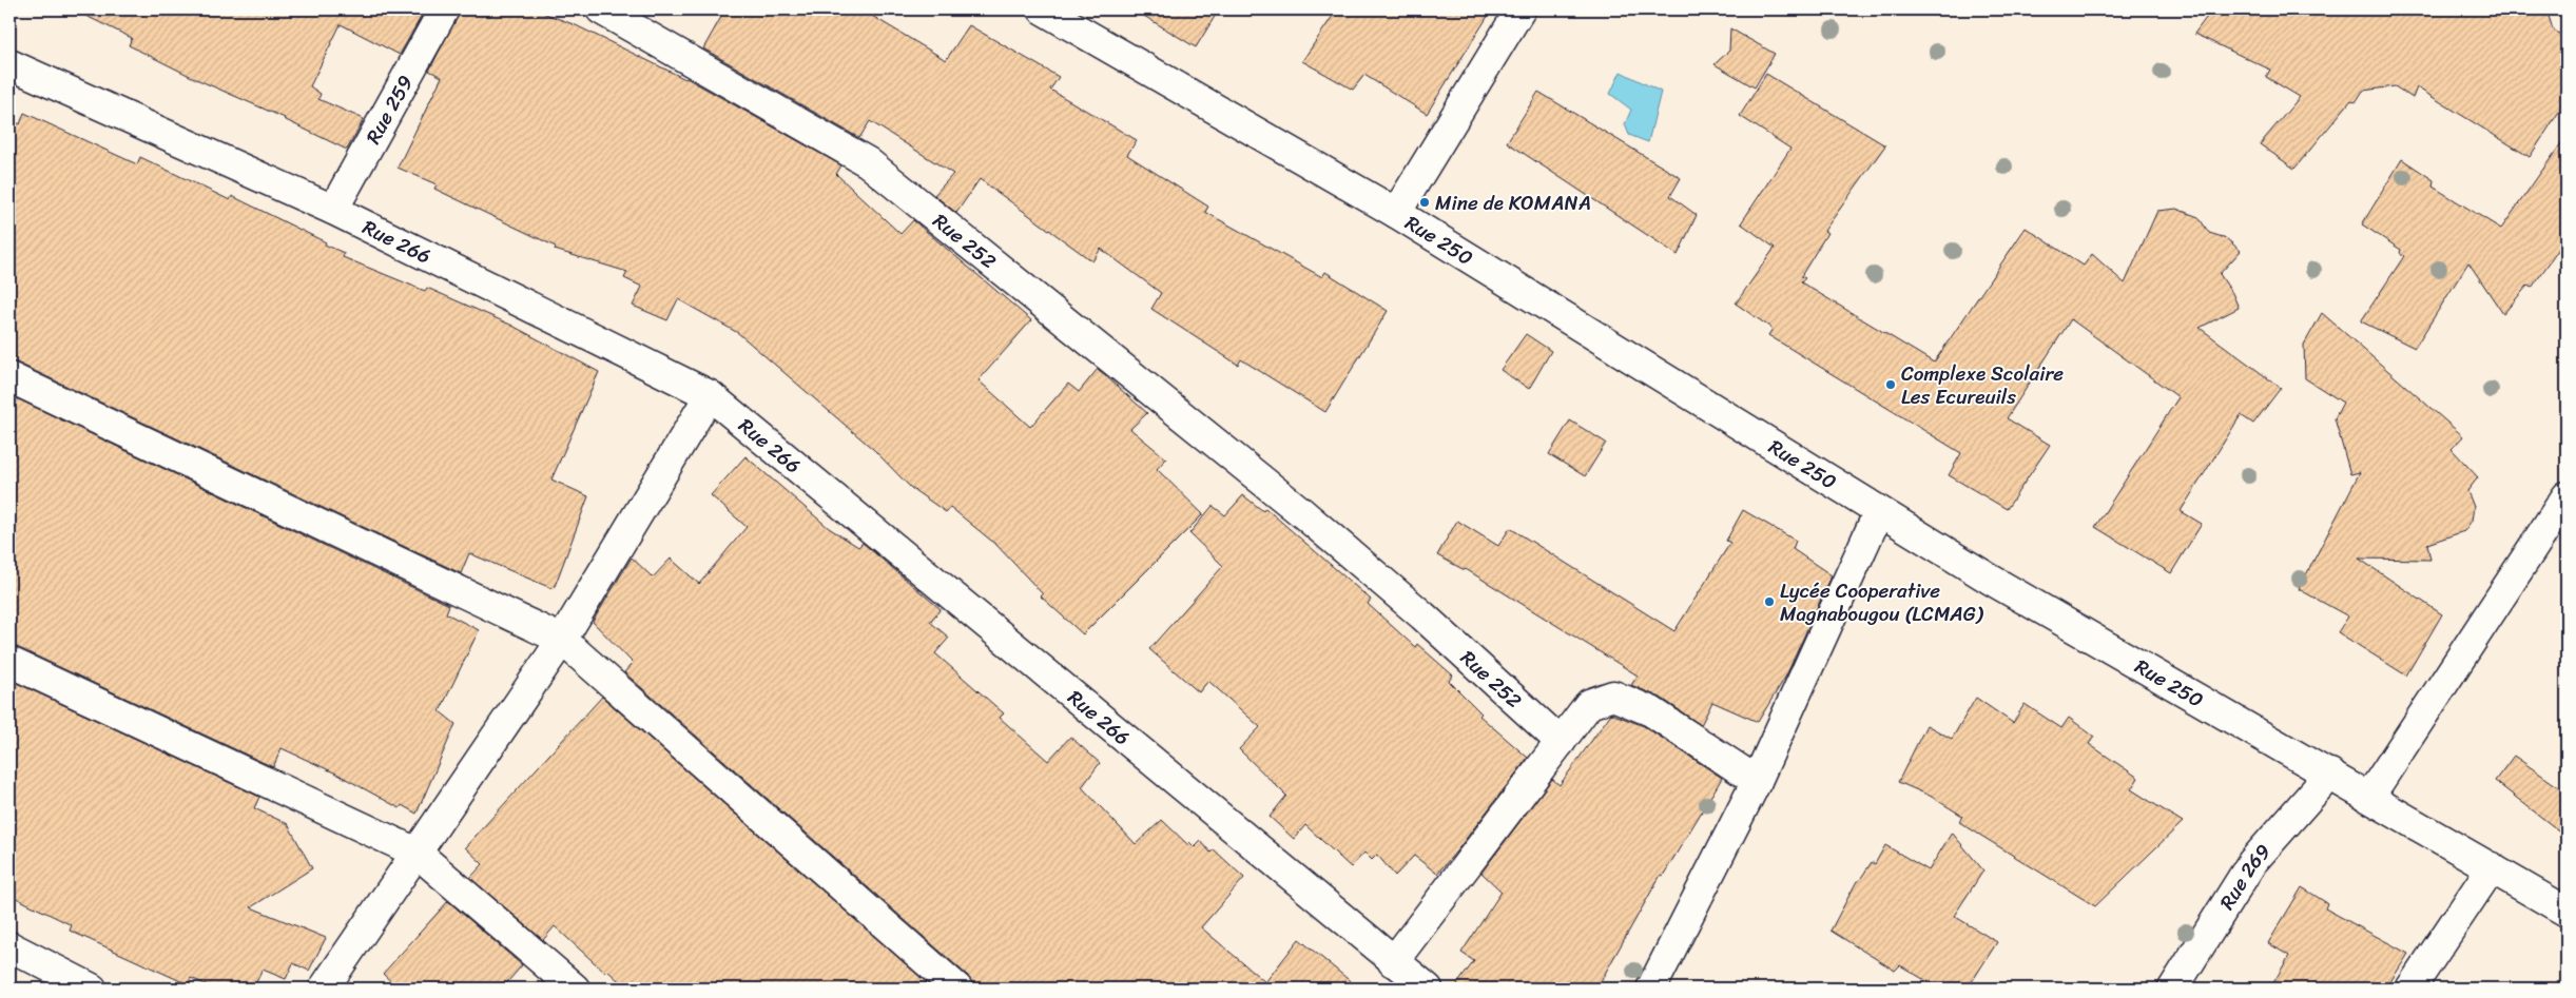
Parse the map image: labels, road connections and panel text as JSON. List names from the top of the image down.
{
  "streets": {
    "street": [
      "Rue 259",
      "Rue 250",
      "Rue 266",
      "Rue 252",
      "Rue 269"
    ]
  },
  "crossings": [
    ["Rue 259", "Rue 266"],
    ["Rue 250", "Rue 269"]
  ],
  "places": ["Mine de KOMANA", "Complexe Scolaire Les Ecureuils", "Lycée Cooperative Magnabougou (LCMAG)"]
}
